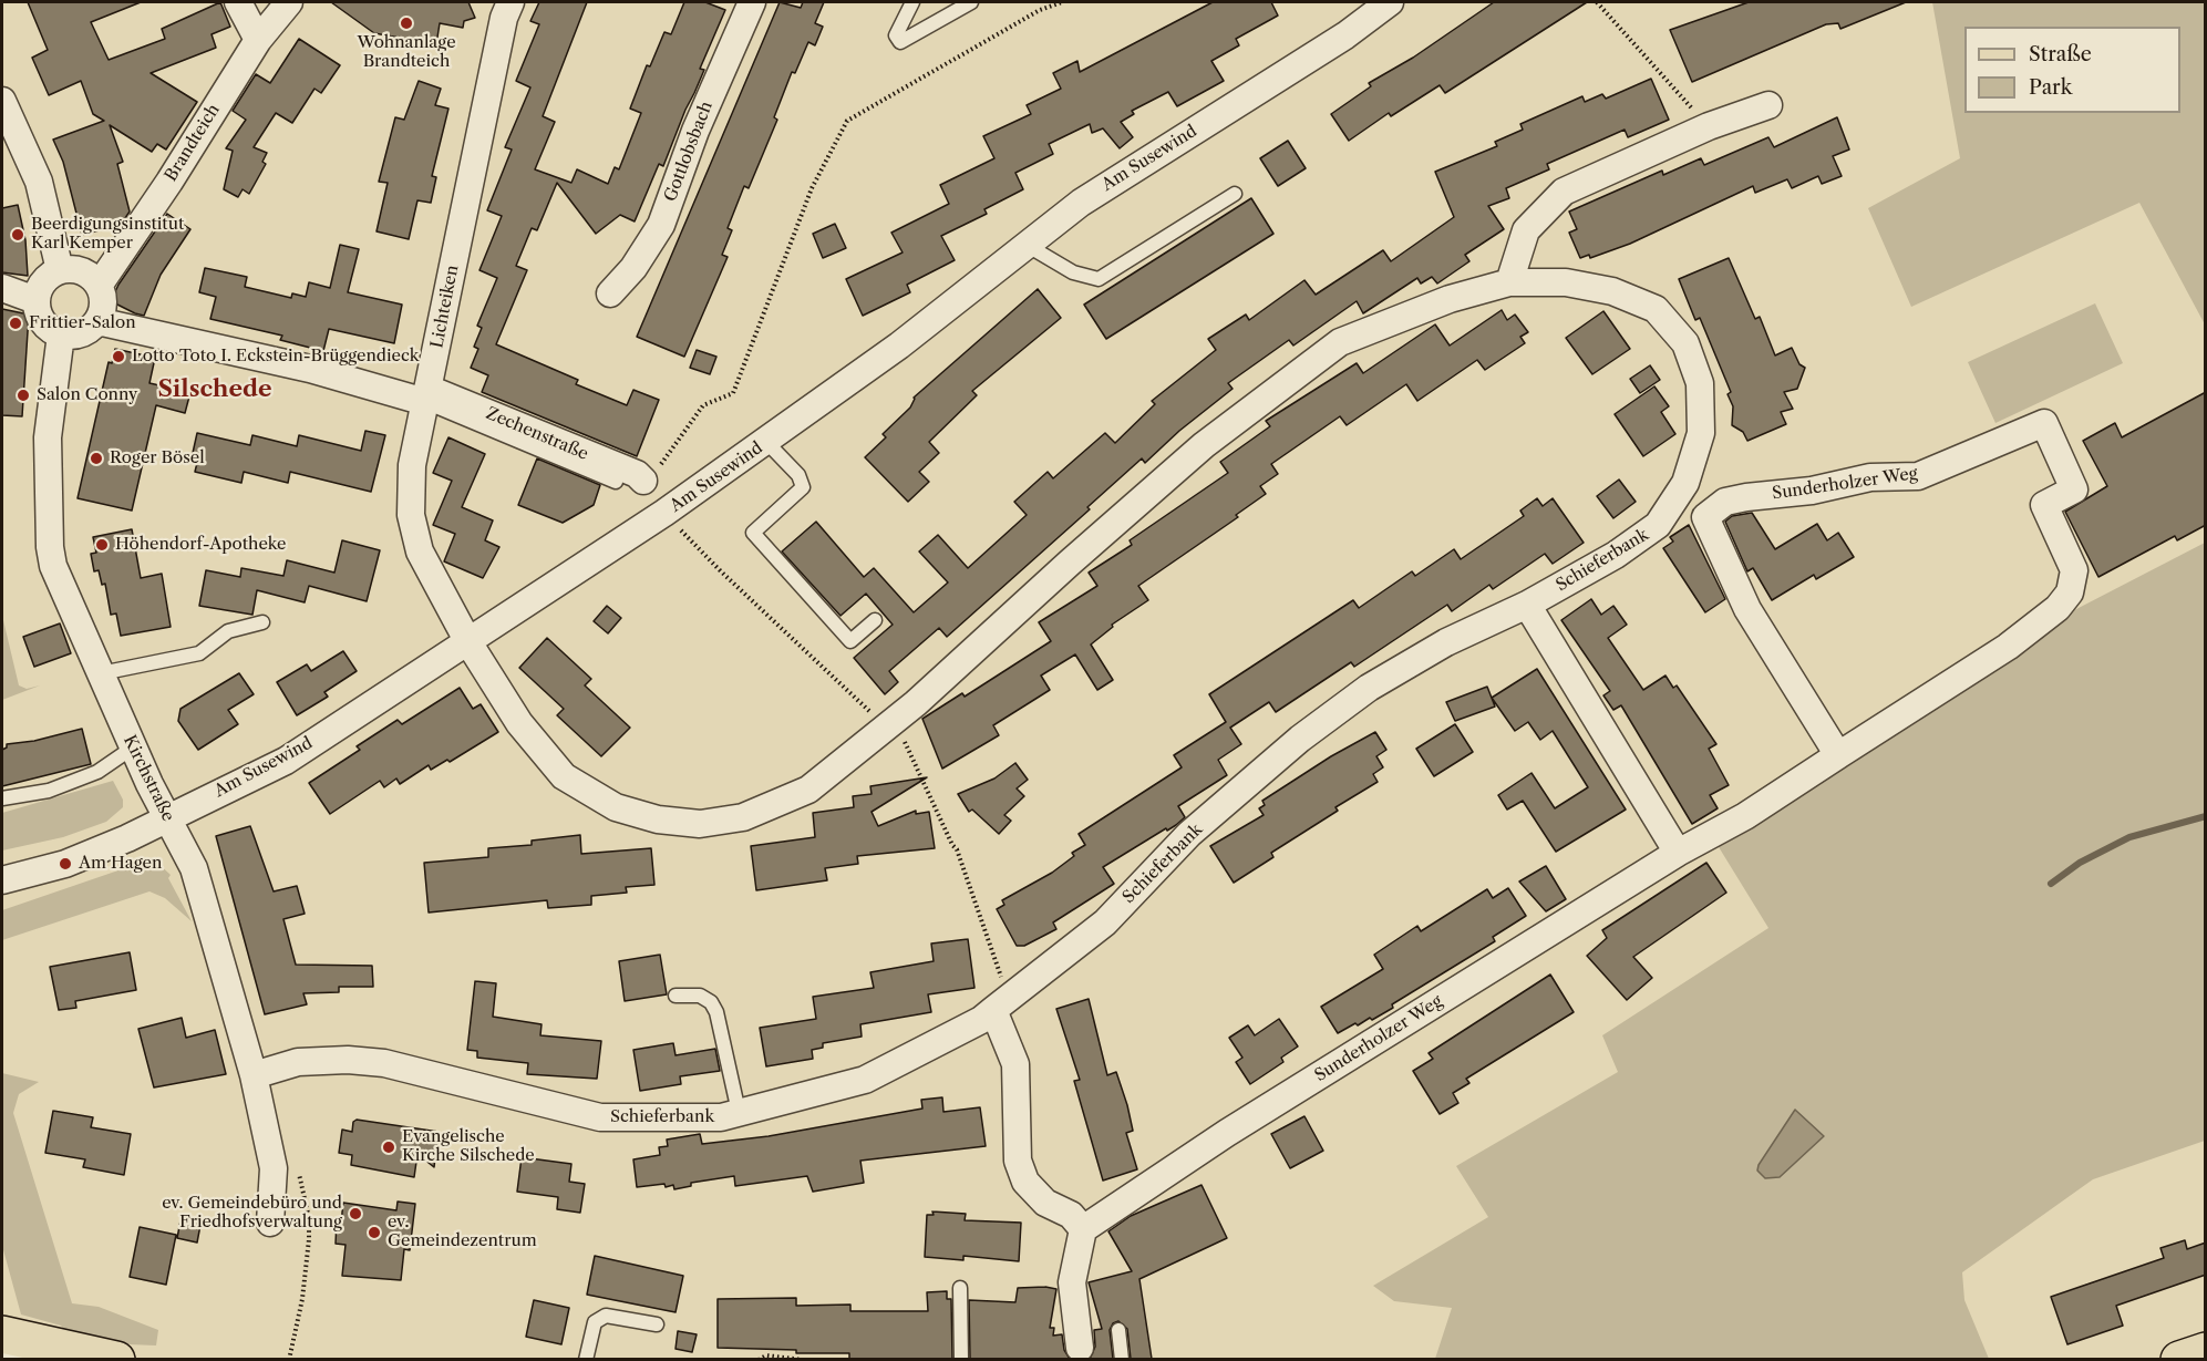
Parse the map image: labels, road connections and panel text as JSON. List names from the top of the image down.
{
  "streets": {
    "street": [
      "Brandteich",
      "Gottlobsbach",
      "Am Susewind",
      "Lichteiken",
      "Zechenstraße",
      "Sunderholzer Weg",
      "Schieferbank",
      "Kirchstraße"
    ]
  },
  "crossings": [
    ["Brandteich", "Zechenstraße"],
    ["Brandteich", "Kirchstraße"],
    ["Am Susewind", "Lichteiken"],
    ["Am Susewind", "Schieferbank"],
    ["Am Susewind", "Kirchstraße"],
    ["Lichteiken", "Zechenstraße"],
    ["Lichteiken", "Schieferbank"],
    ["Zechenstraße", "Kirchstraße"],
    ["Schieferbank", "Kirchstraße"]
  ],
  "districts": ["Silschede"],
  "places": [
    "Wohnanlage Brandteich",
    "Beerdigungsinstitut Karl Kemper",
    "Frittier-Salon",
    "Lotto Toto I. Eckstein-Brüggendieck",
    "Salon Conny",
    "Roger Bösel",
    "Höhendorf-Apotheke",
    "Am Hagen",
    "Evangelische Kirche Silschede",
    "ev. Gemeindebüro und Friedhofsverwaltung",
    "ev. Gemeindezentrum"
  ],
  "legend": ["Straße", "Park"]
}
